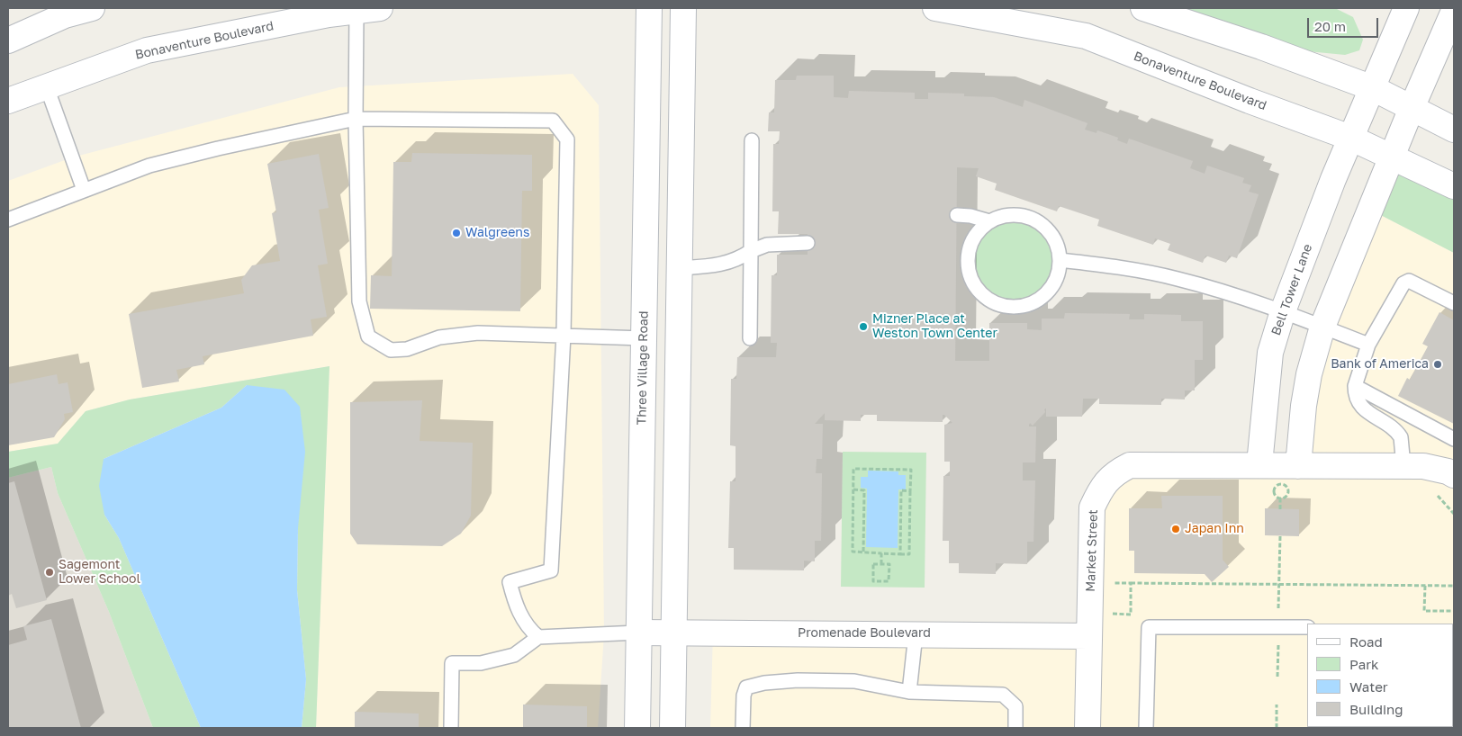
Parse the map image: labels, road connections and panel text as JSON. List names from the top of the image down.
{
  "streets": {
    "street": [
      "Bonaventure Boulevard",
      "Bell Tower Lane",
      "Three Village Road",
      "Market Street",
      "Promenade Boulevard"
    ]
  },
  "crossings": [
    ["Bonaventure Boulevard", "Bell Tower Lane"],
    ["Bell Tower Lane", "Market Street"],
    ["Three Village Road", "Promenade Boulevard"],
    ["Market Street", "Promenade Boulevard"]
  ],
  "places": [
    "Walgreens",
    "Mizner Place at Weston Town Center",
    "Bank of America",
    "Japan Inn",
    "Sagemont Lower School"
  ],
  "legend": [
    "Road",
    "Park",
    "Water",
    "Building"
  ],
  "scale_bar": "20 m"
}
